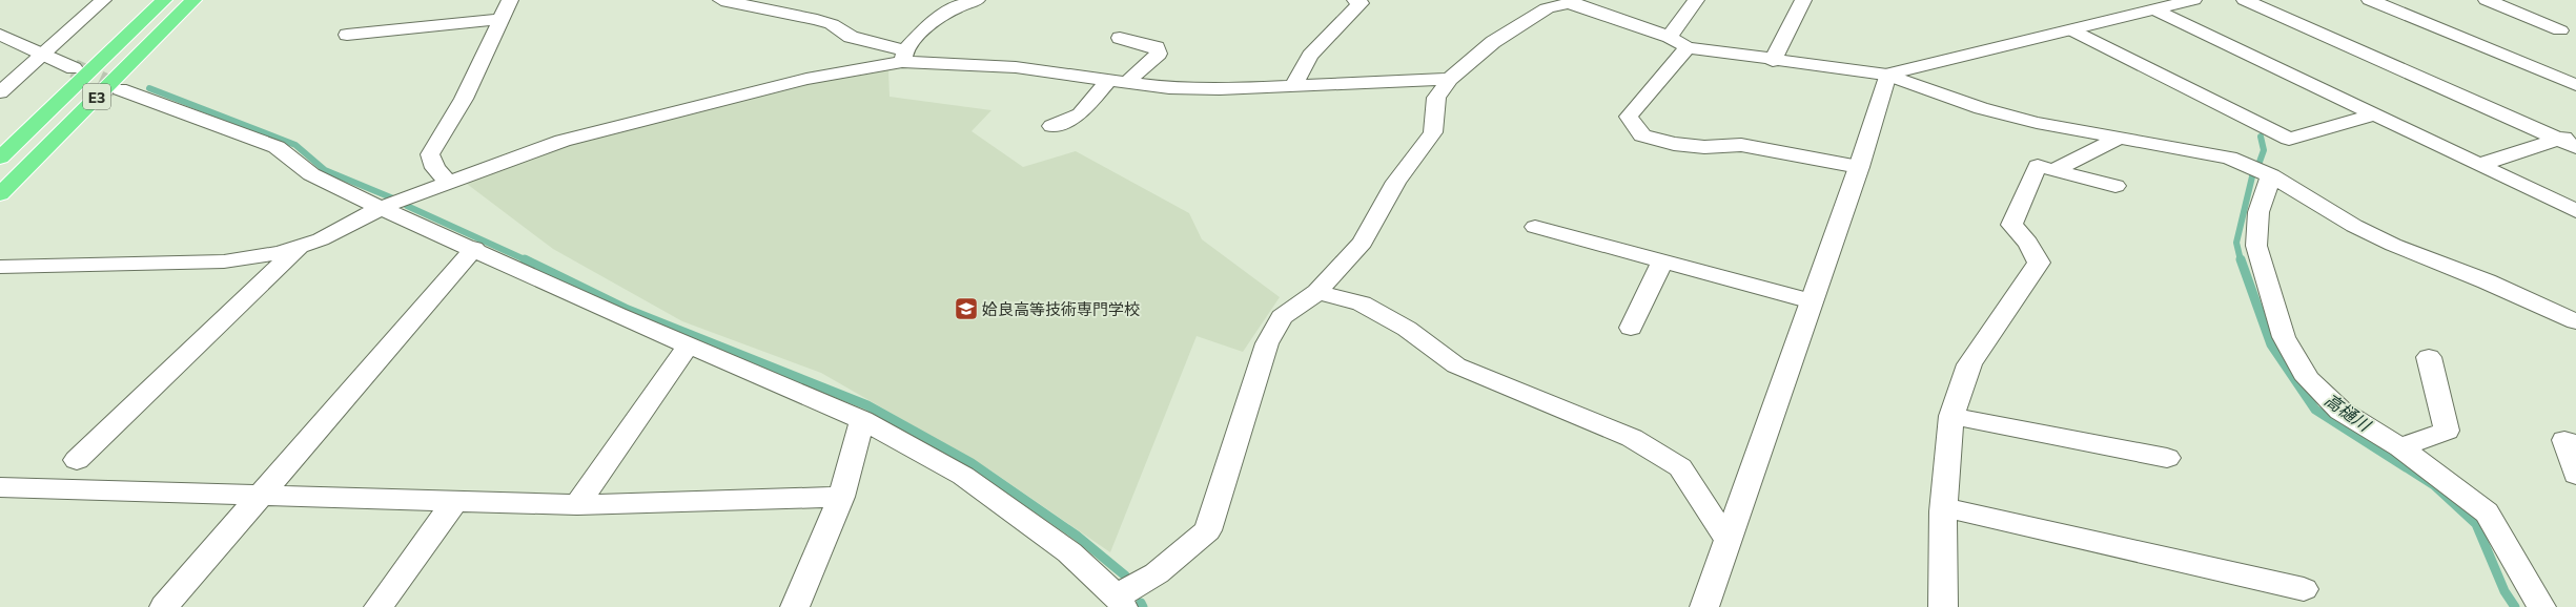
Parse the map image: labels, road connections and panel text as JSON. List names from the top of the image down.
{
  "streets": {
    "highway": ["E3"]
  },
  "water": ["高樋川"],
  "places": {
    "school or university": ["姶良高等技術専門学校"]
  }
}
